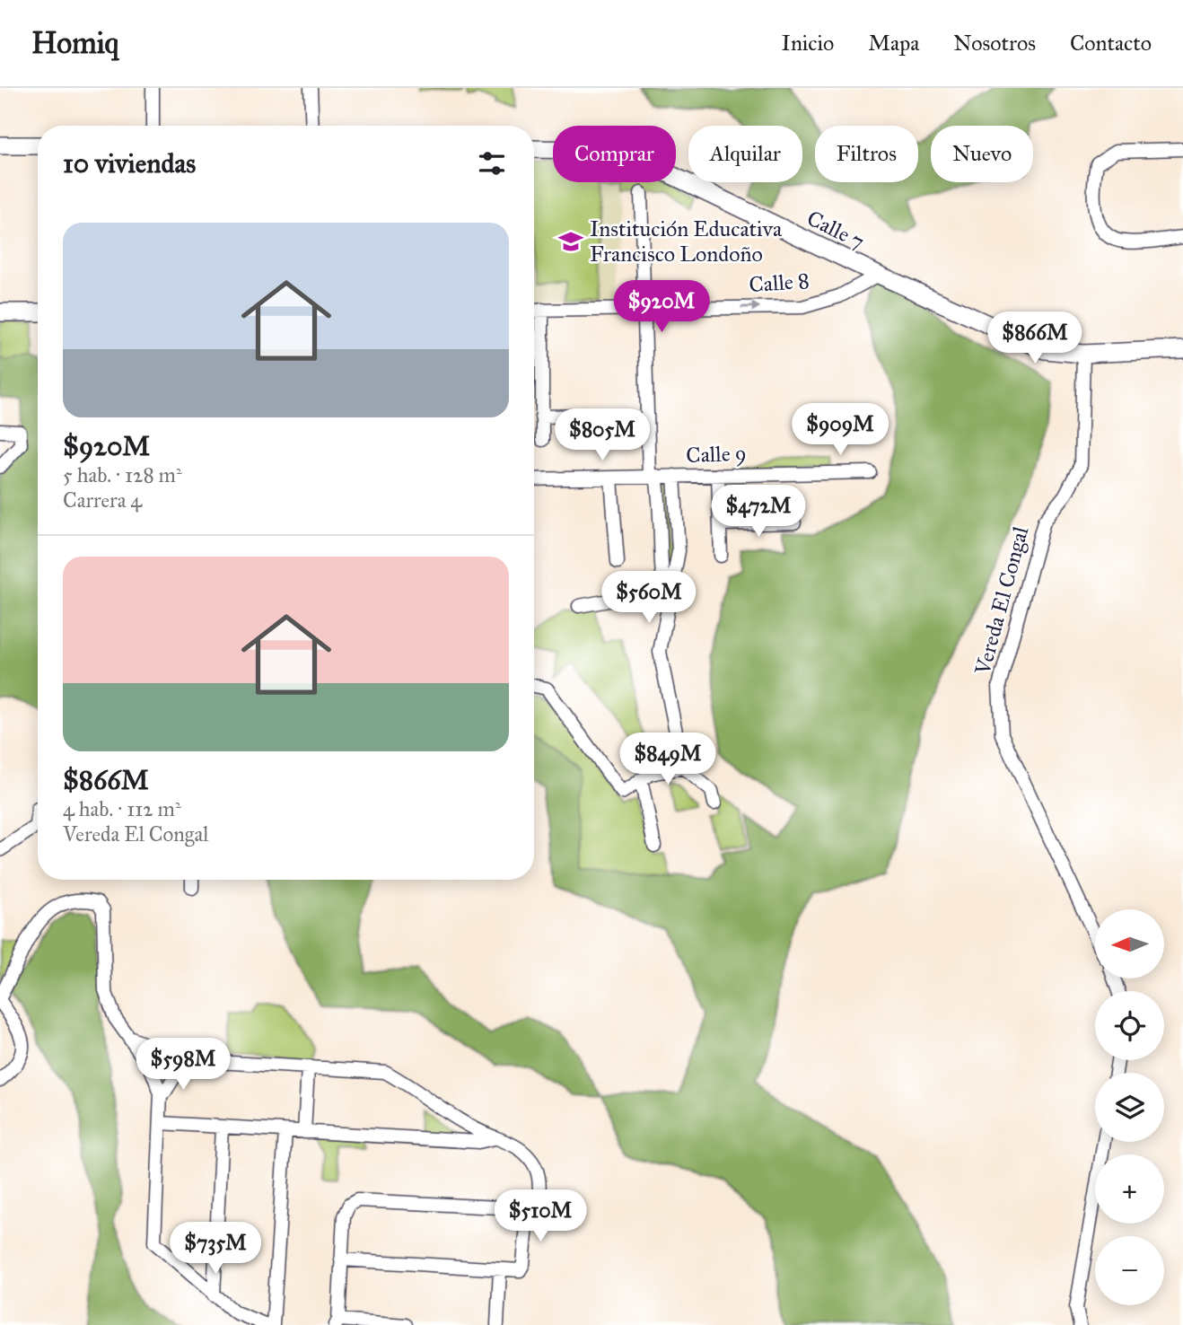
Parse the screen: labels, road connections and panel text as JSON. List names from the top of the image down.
{
  "streets": {
    "main road": ["Calle 7"],
    "street": ["Calle 8", "Calle 9", "Vereda El Congal"]
  },
  "crossings": [
    ["Calle 7", "Calle 8"],
    ["Calle 7", "Vereda El Congal"]
  ],
  "one_way": ["Calle 8"],
  "places": {
    "school or university": ["Institución Educativa Francisco Londoño"]
  },
  "north": "left",
  "page": {
    "header": "Homiq",
    "nav": [
      "Inicio",
      "Mapa",
      "Nosotros",
      "Contacto"
    ],
    "chip": [
      "Comprar",
      "Alquilar",
      "Filtros",
      "Nuevo"
    ],
    "heading": "10 viviendas",
    "list": [
      {
        "name": "$920M",
        "note": "5 hab. · 128 m² · Carrera 4"
      },
      {
        "name": "$866M",
        "note": "4 hab. · 112 m² · Vereda El Congal"
      }
    ],
    "price": [
      "$920M",
      "$866M",
      "$909M",
      "$805M",
      "$472M",
      "$560M",
      "$849M",
      "$598M",
      "$510M",
      "$735M"
    ],
    "map_buttons": ["+", "−"]
  }
}
